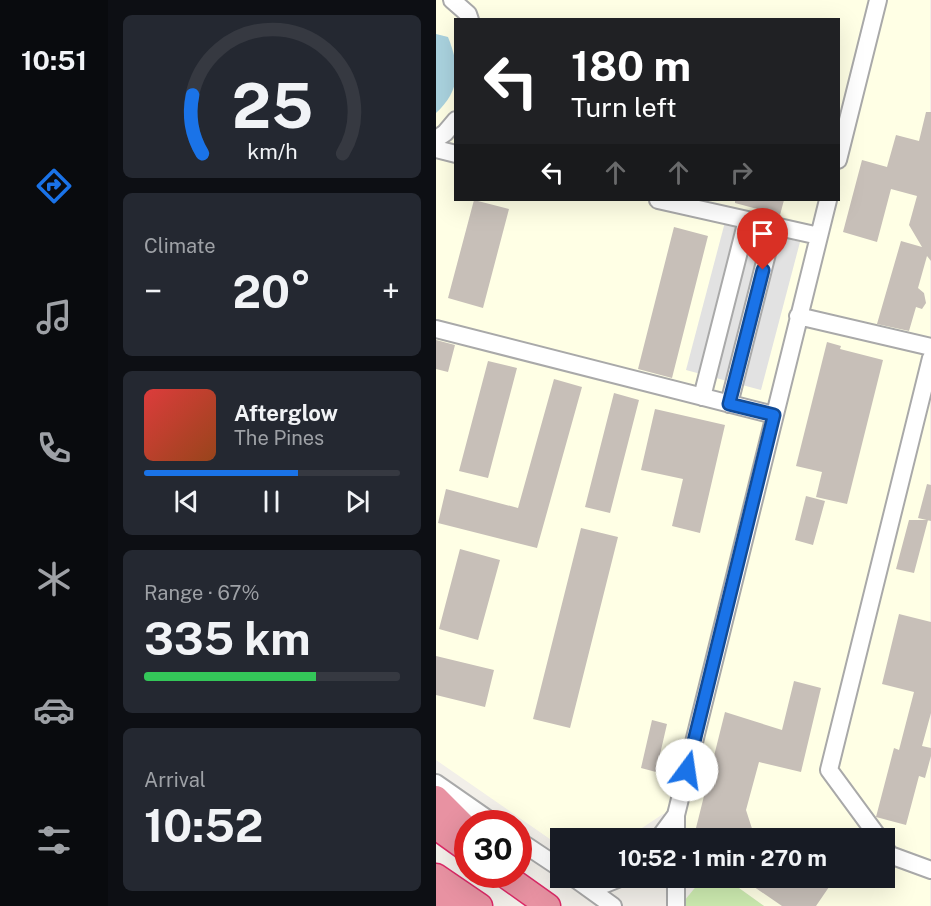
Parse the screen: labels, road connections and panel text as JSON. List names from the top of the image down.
{
  "page": {
    "tabs": "10:51",
    "turn": ["180 m", "Turn left"],
    "tile": [
      "Climate",
      ["Range · 67%", "335 km"],
      ["Arrival", "10:52"]
    ],
    "heat": ["−", "20°", "+"],
    "song": ["Afterglow", "The Pines"],
    "limit": "30",
    "trip": "10:52 · 1 min · 270 m",
    "gauge": ["25", "km/h"]
  }
}
